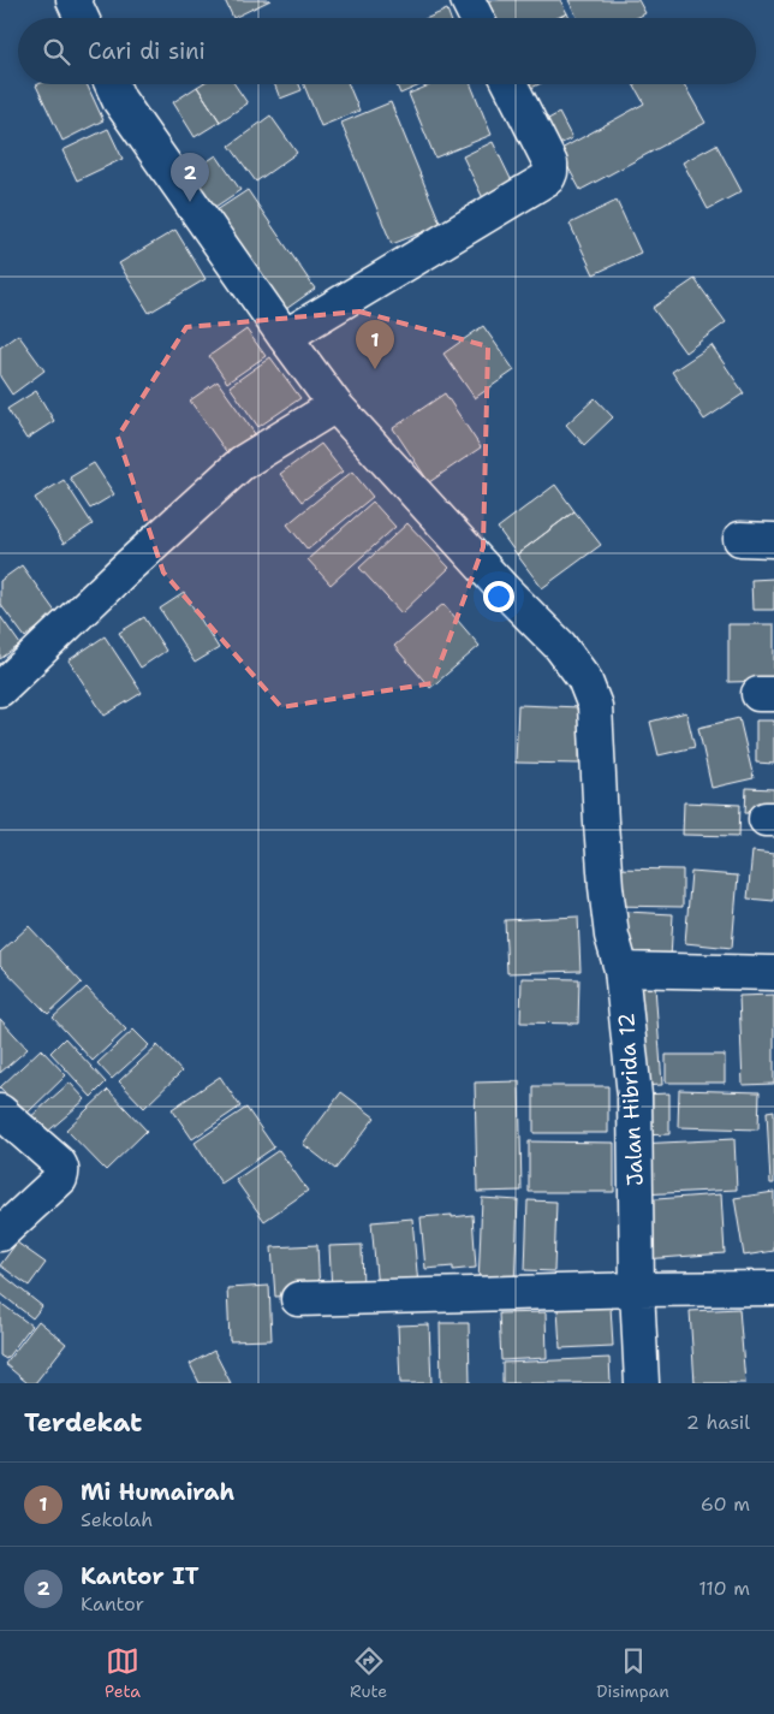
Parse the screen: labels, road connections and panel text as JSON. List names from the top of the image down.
{
  "streets": {
    "street": ["Jalan Hibrida 12"]
  },
  "page": {
    "search": "Cari di sini",
    "pins": ["2", "1"],
    "heading": ["Terdekat", "2 hasil"],
    "list": [
      {
        "mark": "1",
        "name": "Mi Humairah",
        "note": "Sekolah",
        "value": "60 m"
      },
      {
        "mark": "2",
        "name": "Kantor IT",
        "note": "Kantor",
        "value": "110 m"
      }
    ],
    "nav": ["Peta", "Rute", "Disimpan"]
  }
}
